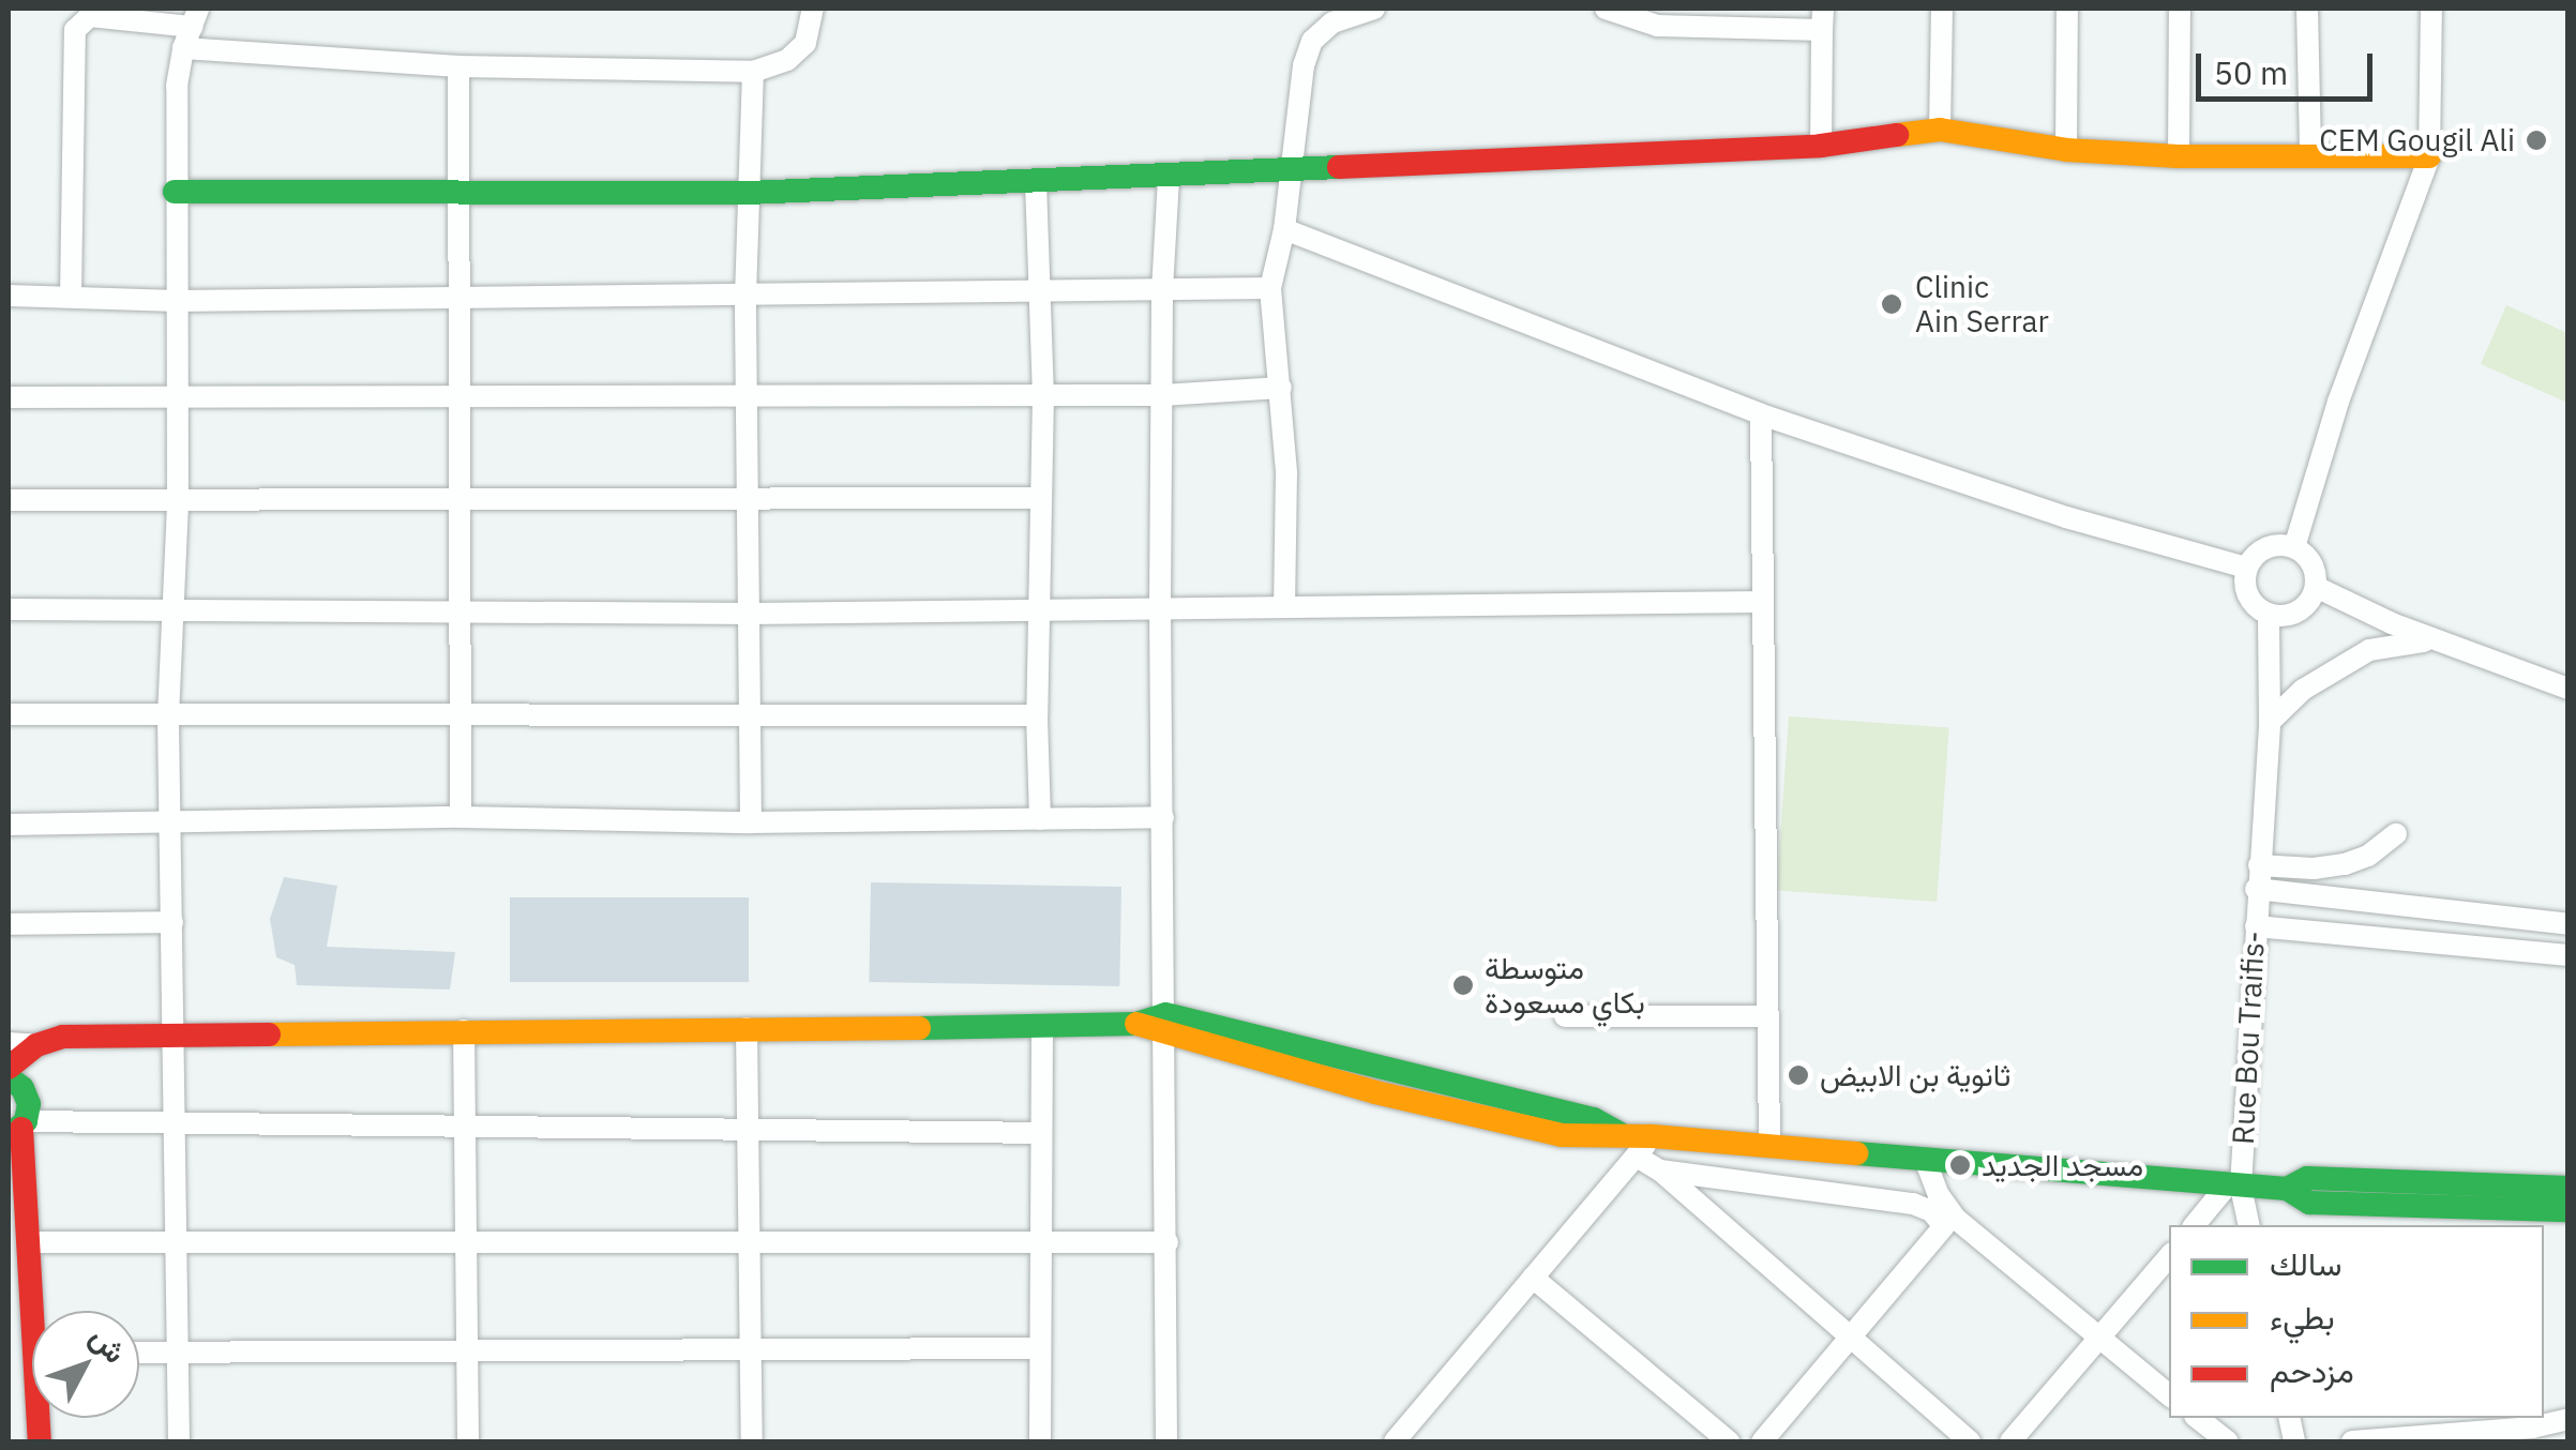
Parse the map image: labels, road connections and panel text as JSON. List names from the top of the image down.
{
  "streets": {
    "street": ["Rue Bou Traifis-"]
  },
  "places": [
    "CEM Gougil Ali",
    "Clinic Ain Serrar",
    "متوسطة بكاي مسعودة",
    "ثانوية بن الابيض",
    "مسجد الجديد"
  ],
  "legend": ["سالك", "بطيء", "مزدحم"],
  "scale_bar": "50 m",
  "north": "top right"
}
